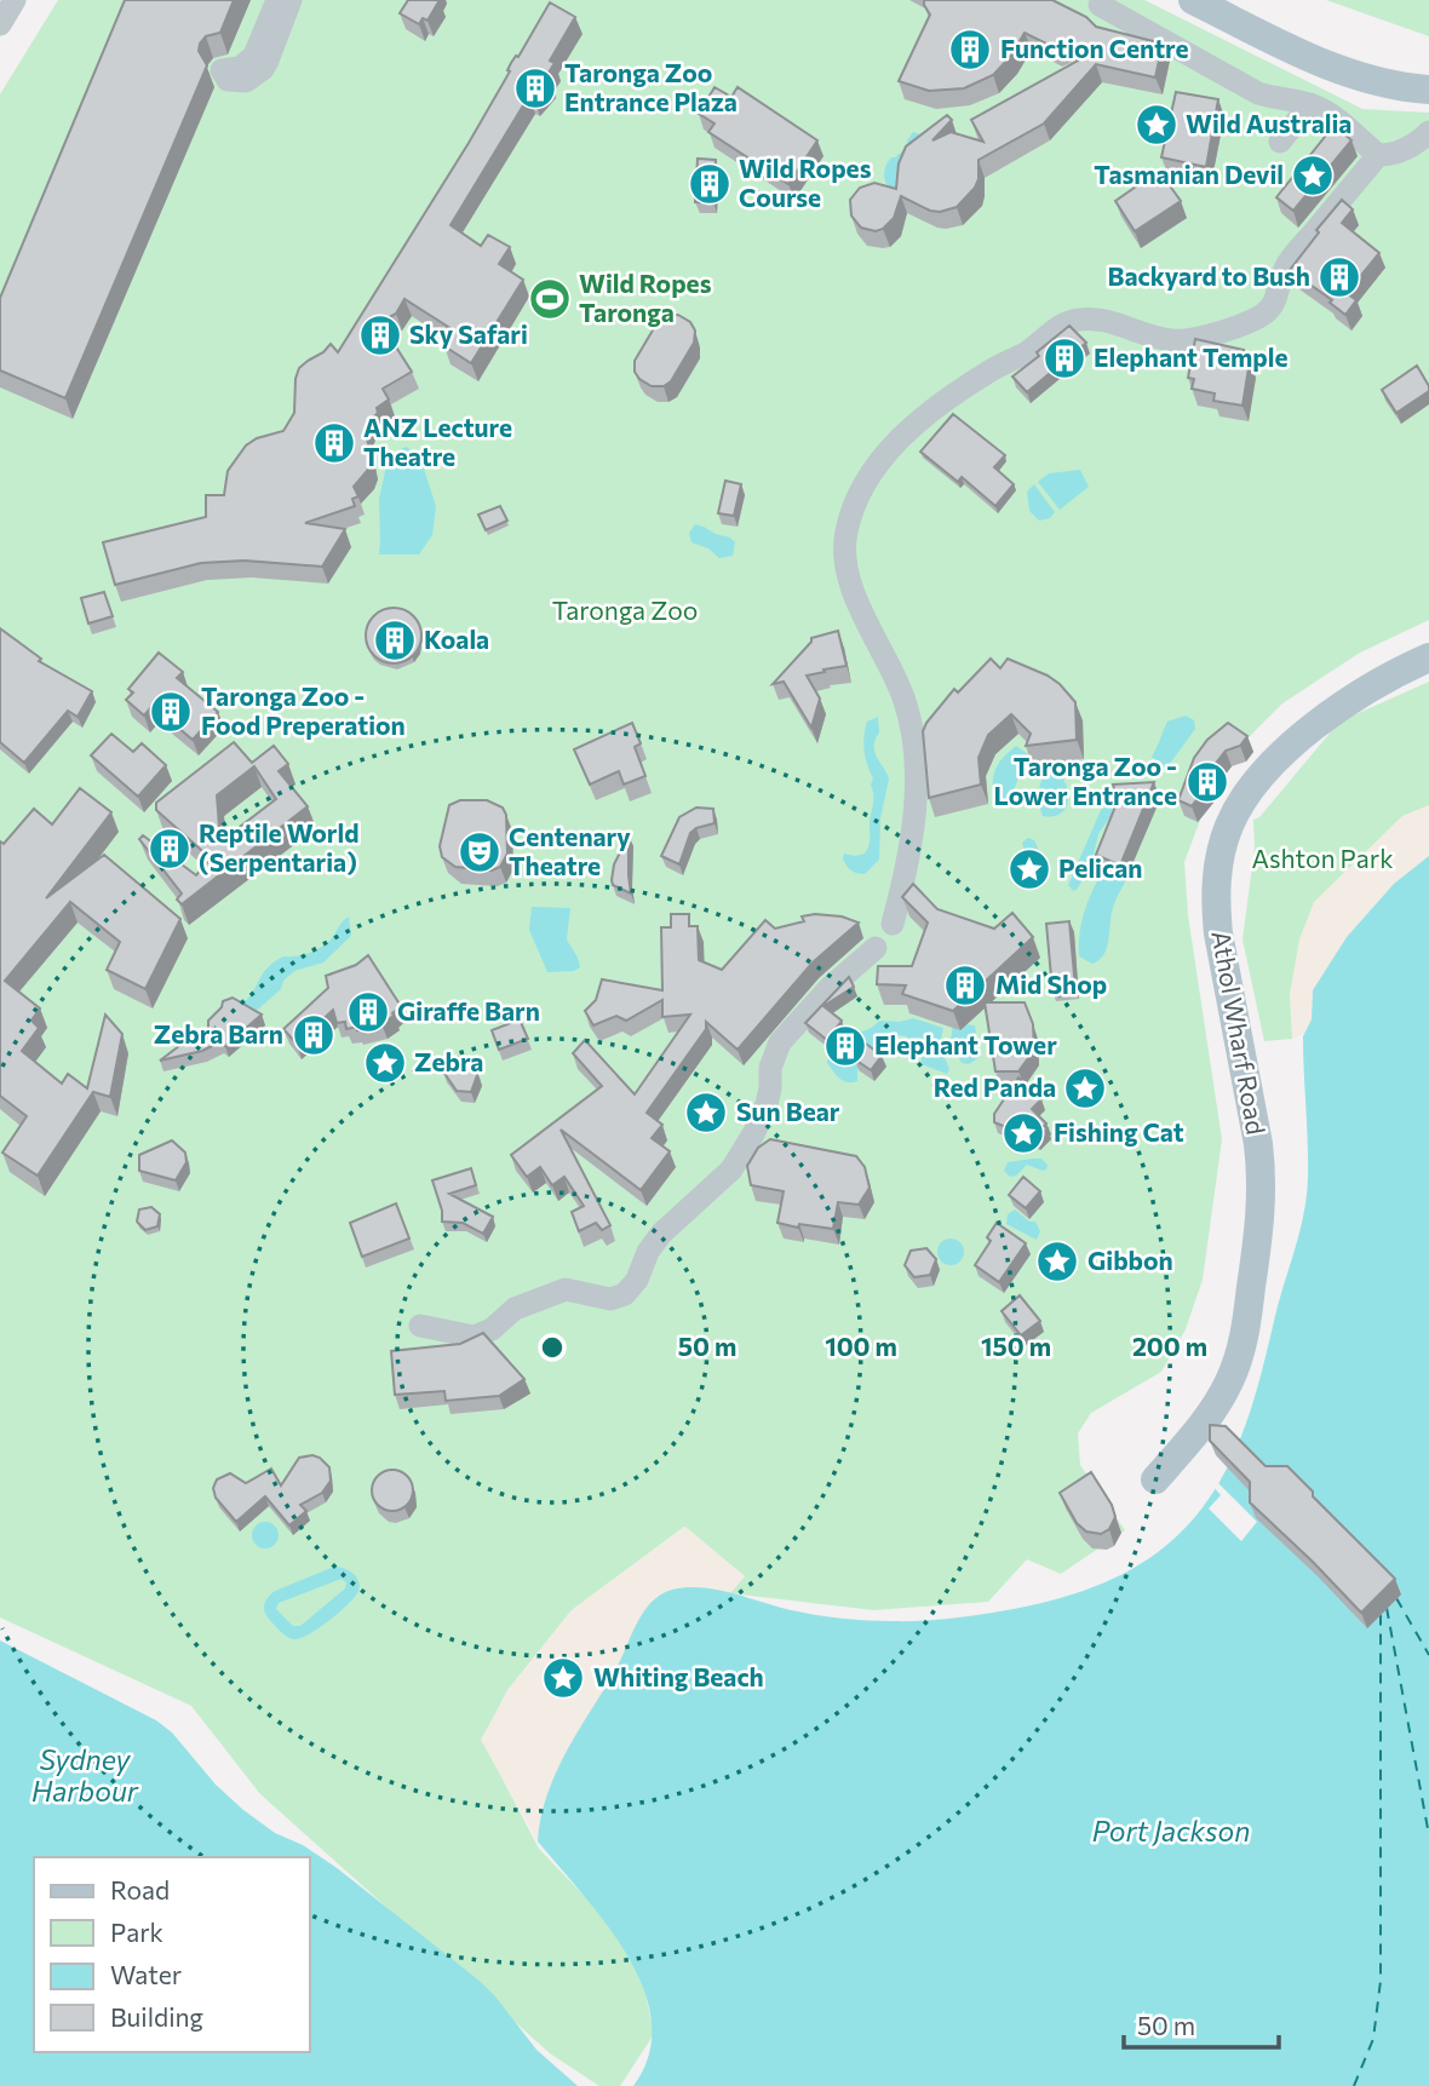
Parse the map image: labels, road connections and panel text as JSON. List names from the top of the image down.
{
  "streets": {
    "main road": ["Athol Wharf Road"]
  },
  "water": ["Sydney Harbour", "Port Jackson"],
  "parks": ["Taronga Zoo", "Ashton Park"],
  "places": {
    "building": [
      "Function Centre",
      "Taronga Zoo Entrance Plaza",
      "Wild Ropes Course",
      "Backyard to Bush",
      "Sky Safari",
      "Elephant Temple",
      "ANZ Lecture Theatre",
      "Koala",
      "Taronga Zoo - Food Preperation",
      "Taronga Zoo - Lower Entrance",
      "Reptile World (Serpentaria)",
      "Mid Shop",
      "Giraffe Barn",
      "Zebra Barn",
      "Elephant Tower"
    ],
    "place": [
      "Wild Australia",
      "Tasmanian Devil",
      "Pelican",
      "Zebra",
      "Red Panda",
      "Sun Bear",
      "Fishing Cat",
      "Gibbon",
      "Whiting Beach"
    ],
    "sports": ["Wild Ropes Taronga"],
    "theatre": ["Centenary Theatre"]
  },
  "legend": [
    "Road",
    "Park",
    "Water",
    "Building"
  ],
  "scale_bar": "50 m",
  "rings": [
    "50 m",
    "100 m",
    "150 m",
    "200 m"
  ]
}
